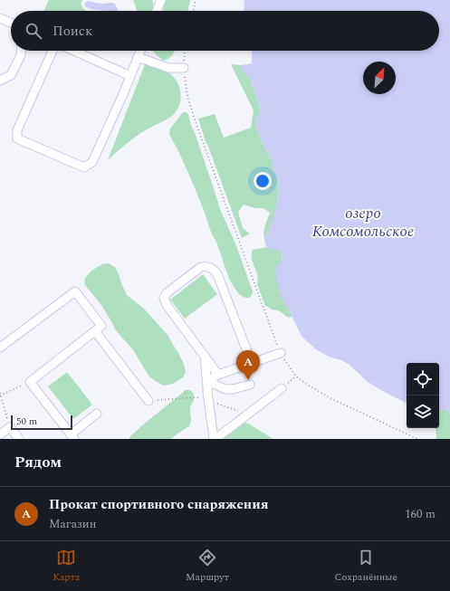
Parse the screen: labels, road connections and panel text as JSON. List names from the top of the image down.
{
  "water": ["озеро Комсомольское"],
  "scale_bar": "50 m",
  "north": "top right",
  "page": {
    "search": "Поиск",
    "pins": "A",
    "scale": "50 m",
    "heading": "Рядом",
    "list": [
      {
        "mark": "A",
        "name": "Прокат спортивного снаряжения",
        "note": "Магазин",
        "value": "160 m"
      }
    ],
    "nav": ["Карта", "Маршрут", "Сохранённые"]
  }
}
